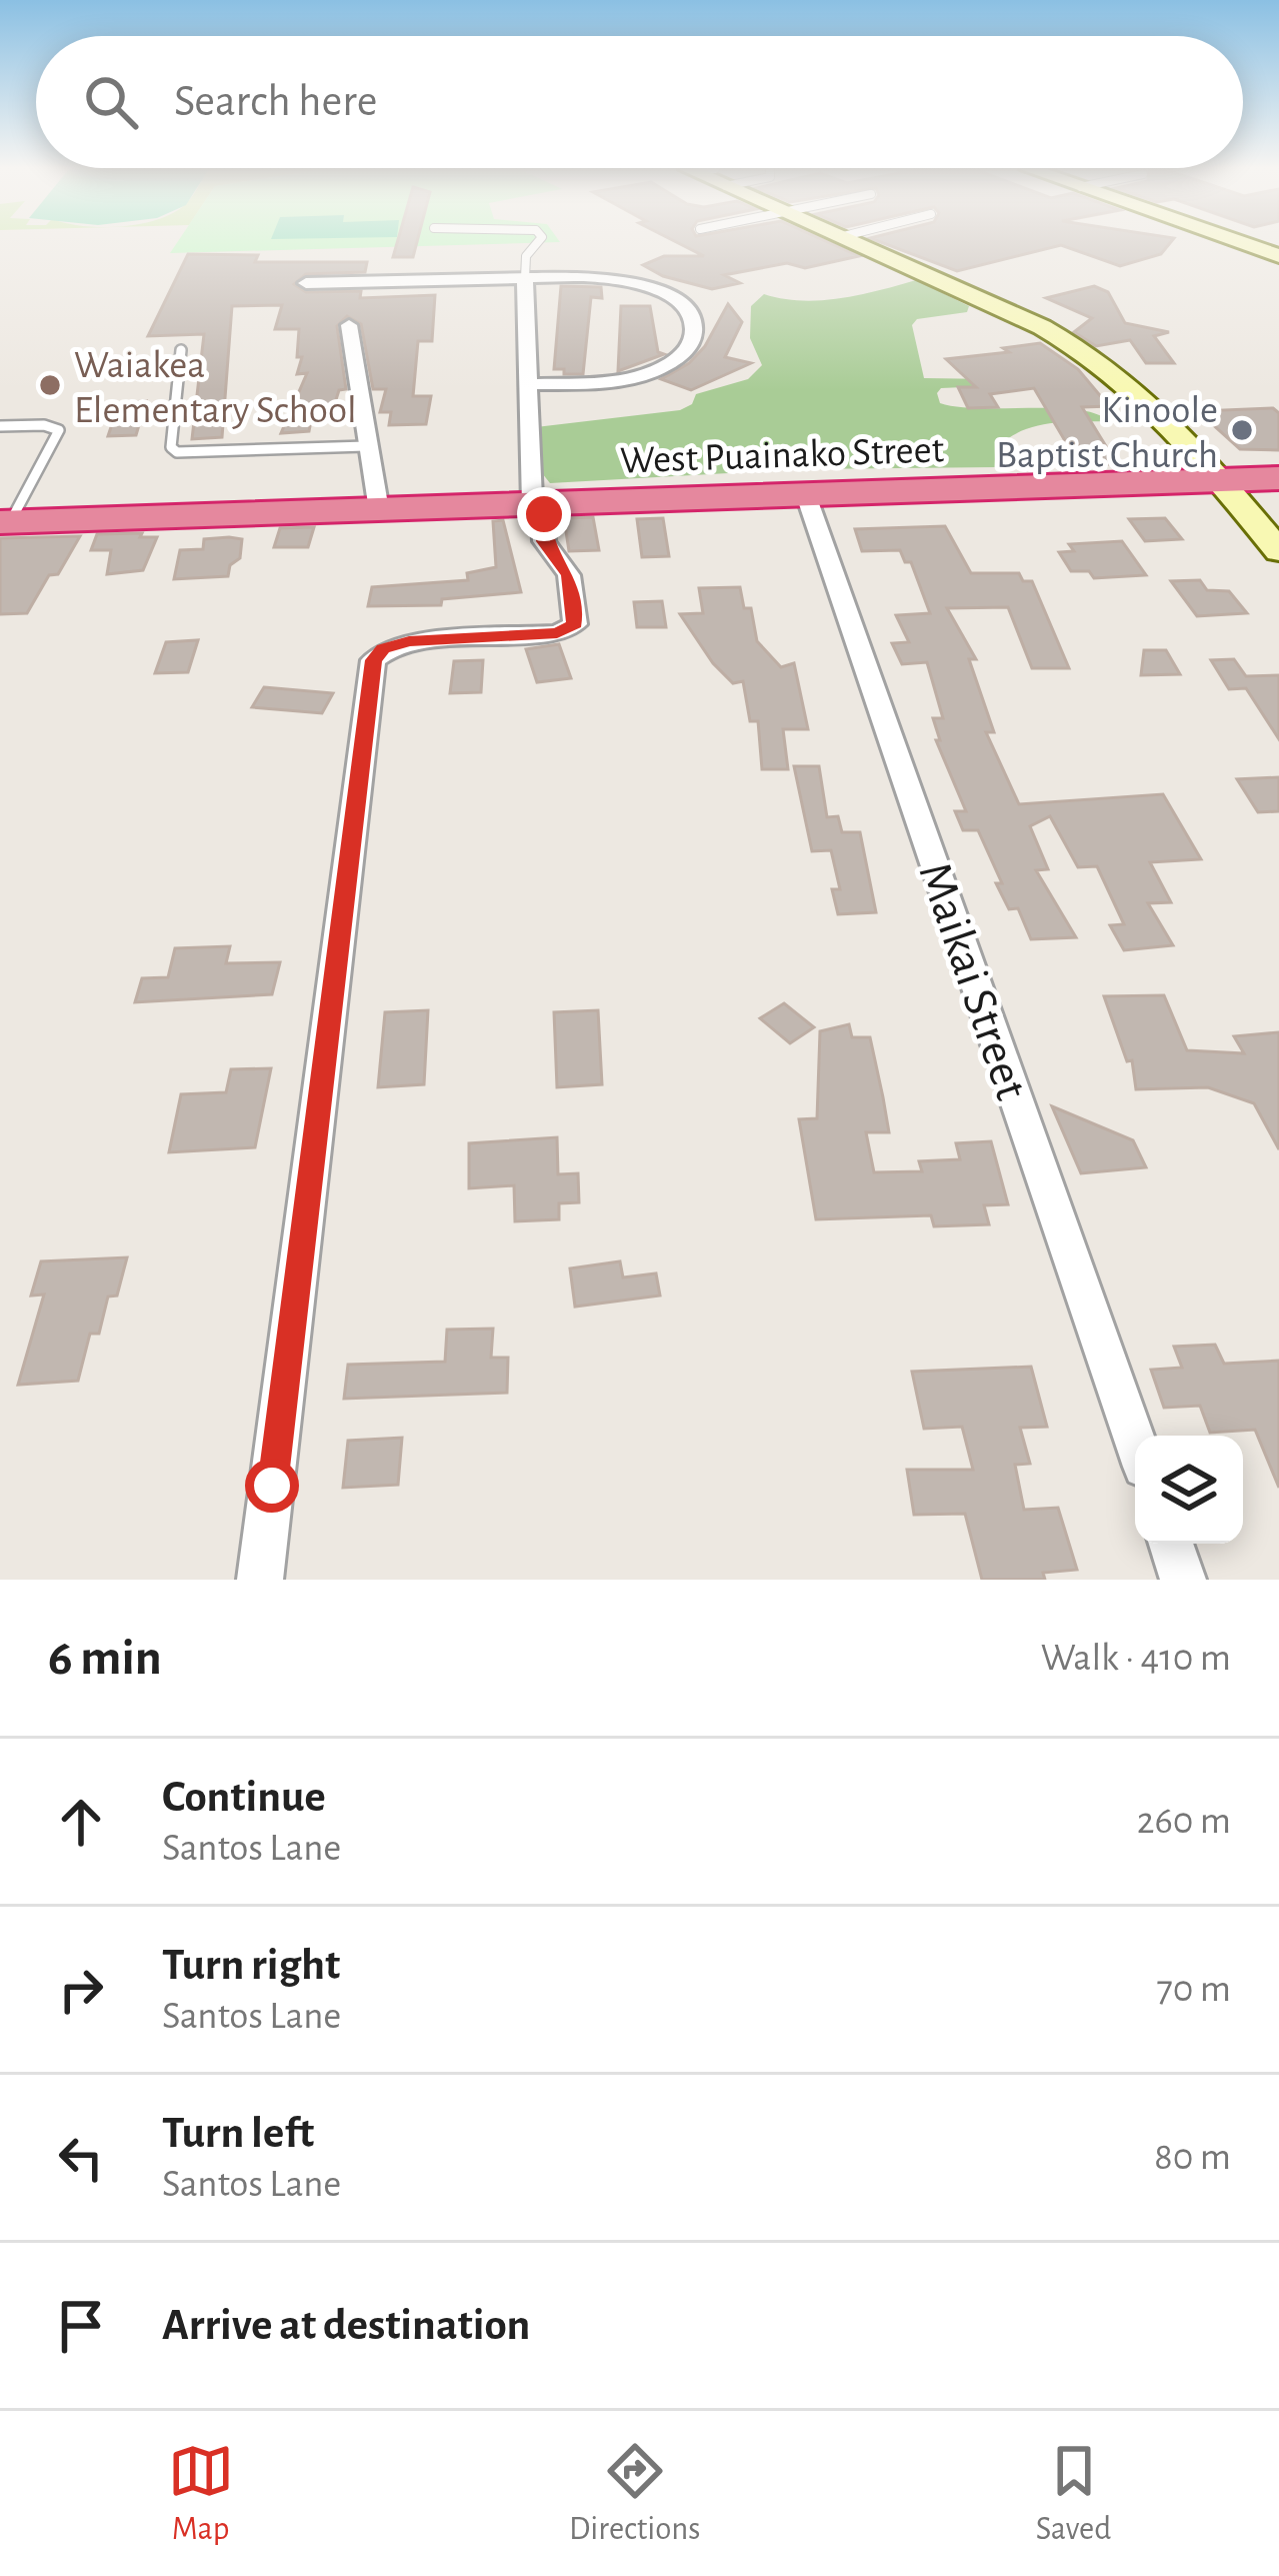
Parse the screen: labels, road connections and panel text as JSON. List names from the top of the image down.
{
  "streets": {
    "highway": ["West Puainako Street"],
    "street": ["Maikai Street"]
  },
  "crossings": [
    ["West Puainako Street", "Maikai Street"]
  ],
  "places": ["Waiakea Elementary School", "Kinoole Baptist Church"],
  "page": {
    "search": "Search here",
    "heading": ["6 min", "Walk · 410 m"],
    "list": [
      ["Continue", "Santos Lane", "260 m"],
      ["Turn right", "Santos Lane", "70 m"],
      ["Turn left", "Santos Lane", "80 m"],
      "Arrive at destination"
    ],
    "nav": ["Map", "Directions", "Saved"]
  }
}
